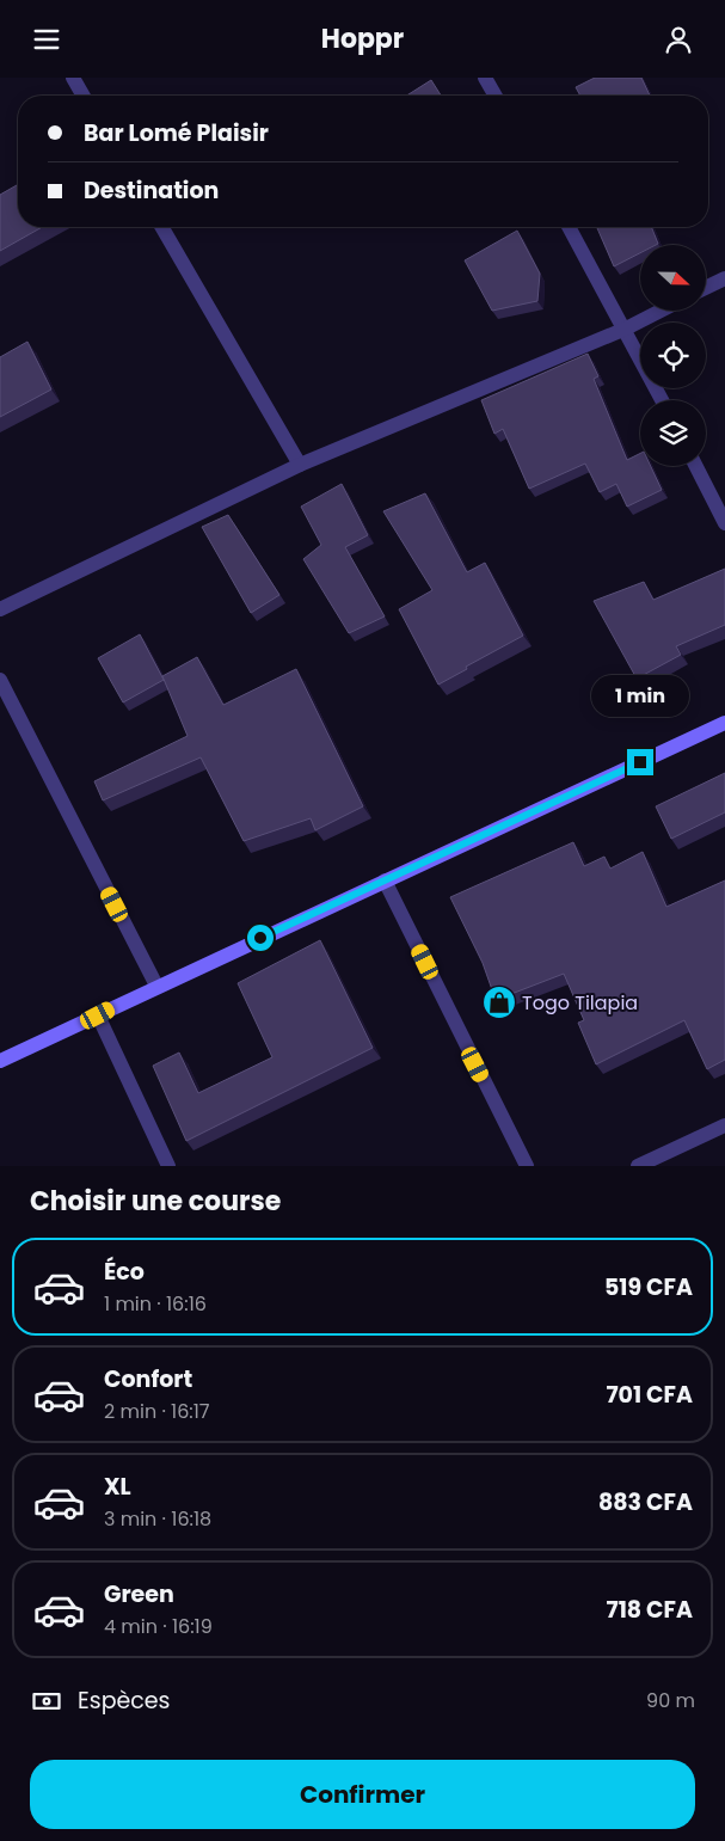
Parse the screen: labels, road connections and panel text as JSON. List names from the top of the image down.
{
  "places": {
    "shop": ["Togo Tilapia"]
  },
  "north": "right",
  "page": {
    "header": "Hoppr",
    "banner": ["Bar Lomé Plaisir", "Destination"],
    "bubble": "1 min",
    "heading": "Choisir une course",
    "list": [
      {
        "name": "Éco",
        "note": "1 min · 16:16",
        "value": "519 CFA"
      },
      {
        "name": "Confort",
        "note": "2 min · 16:17",
        "value": "701 CFA"
      },
      {
        "name": "XL",
        "note": "3 min · 16:18",
        "value": "883 CFA"
      },
      {
        "name": "Green",
        "note": "4 min · 16:19",
        "value": "718 CFA"
      }
    ],
    "pay": ["Espèces", "90 m"],
    "buttons": "Confirmer"
  }
}
